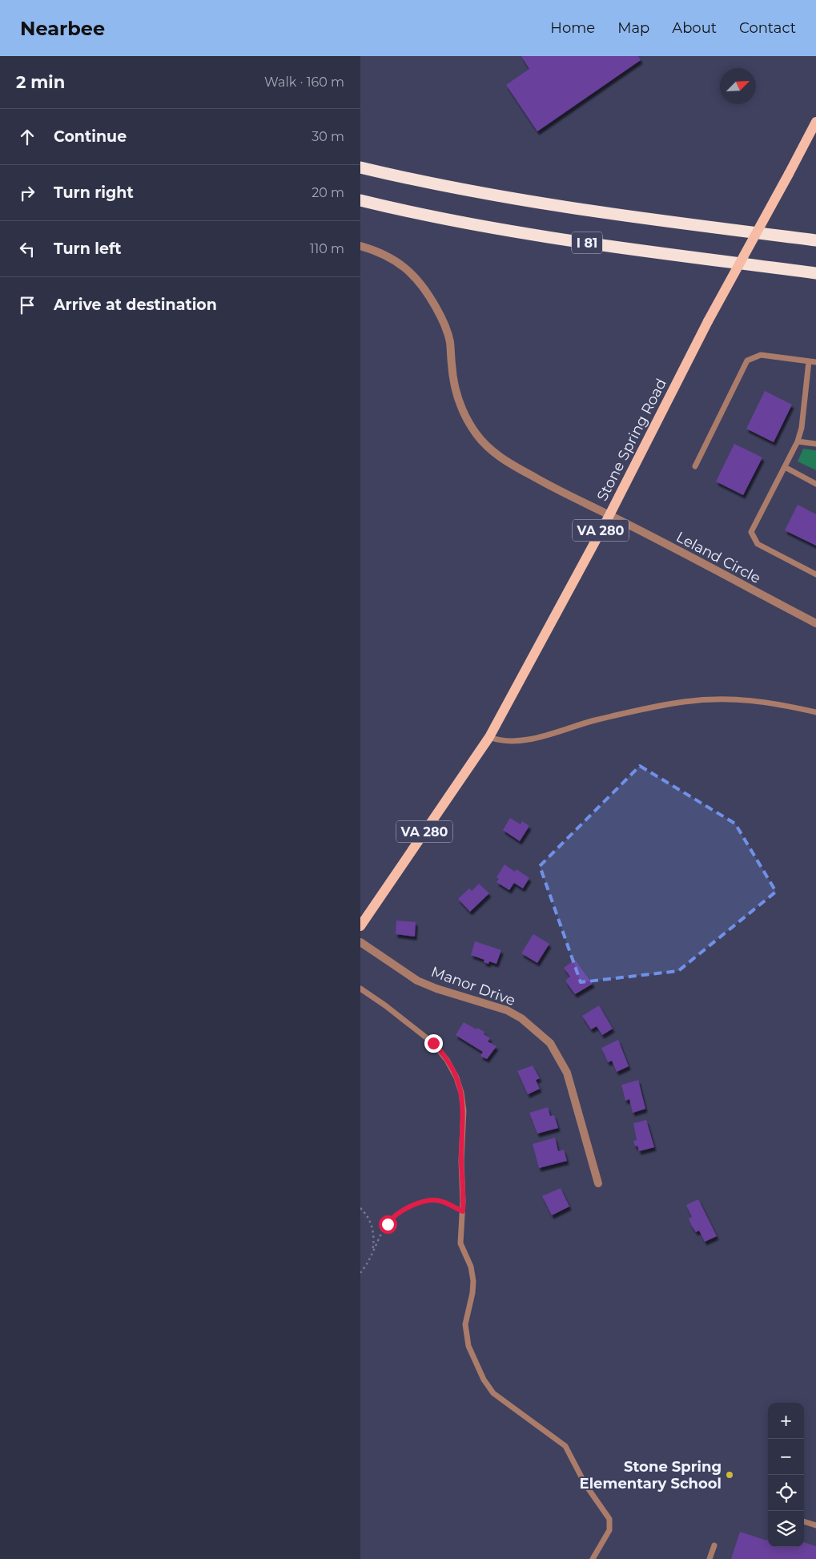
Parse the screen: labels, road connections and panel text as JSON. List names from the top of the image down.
{
  "streets": {
    "highway": ["I 81"],
    "main road": ["Stone Spring Road", "VA 280"],
    "street": ["Leland Circle", "Manor Drive"]
  },
  "crossings": [
    ["Stone Spring Road", "Leland Circle"]
  ],
  "places": ["Stone Spring Elementary School"],
  "north": "top right",
  "page": {
    "header": "Nearbee",
    "nav": [
      "Home",
      "Map",
      "About",
      "Contact"
    ],
    "heading": ["2 min", "Walk · 160 m"],
    "list": [
      ["Continue", "30 m"],
      ["Turn right", "20 m"],
      ["Turn left", "110 m"],
      "Arrive at destination"
    ],
    "map_buttons": ["+", "−"]
  }
}
